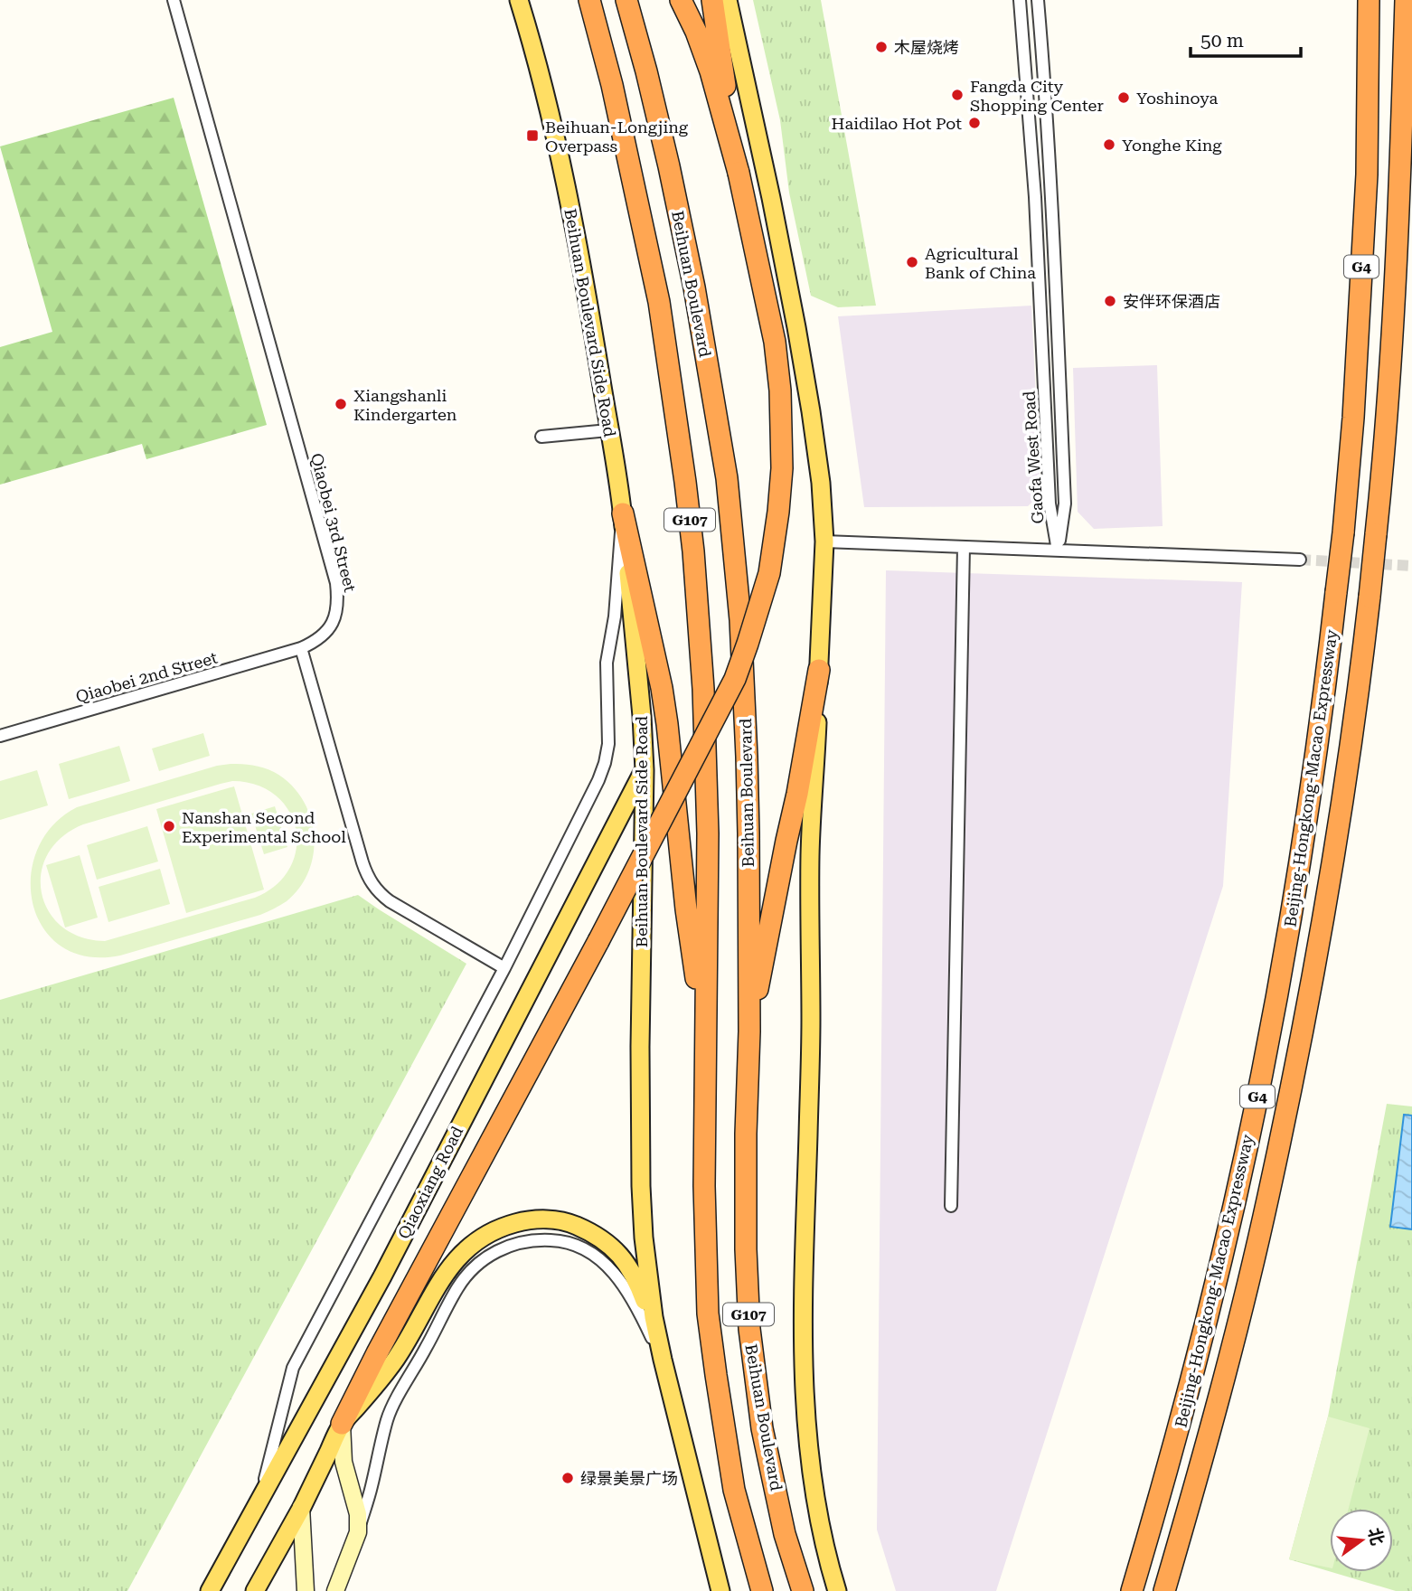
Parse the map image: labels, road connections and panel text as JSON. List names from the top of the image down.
{
  "streets": {
    "highway": [
      "G4",
      "Beihuan Boulevard",
      "G107",
      "Beijing-Hongkong-Macao Expressway"
    ],
    "main road": ["Beihuan Boulevard Side Road", "Qiaoxiang Road"],
    "street": ["Gaofa West Road", "Qiaobei 3rd Street", "Qiaobei 2nd Street"]
  },
  "crossings": [
    ["Beihuan Boulevard Side Road", "Qiaoxiang Road"],
    ["Qiaobei 3rd Street", "Qiaobei 2nd Street"]
  ],
  "places": {
    "other": [
      "木屋烧烤",
      "Fangda City Shopping Center",
      "Yoshinoya",
      "Haidilao Hot Pot",
      "Yonghe King",
      "Agricultural Bank of China",
      "安伴环保酒店",
      "Xiangshanli Kindergarten",
      "Nanshan Second Experimental School",
      "绿景美景广场"
    ],
    "transit": ["Beihuan-Longjing Overpass"]
  },
  "scale_bar": "50 m",
  "north": "right"
}
